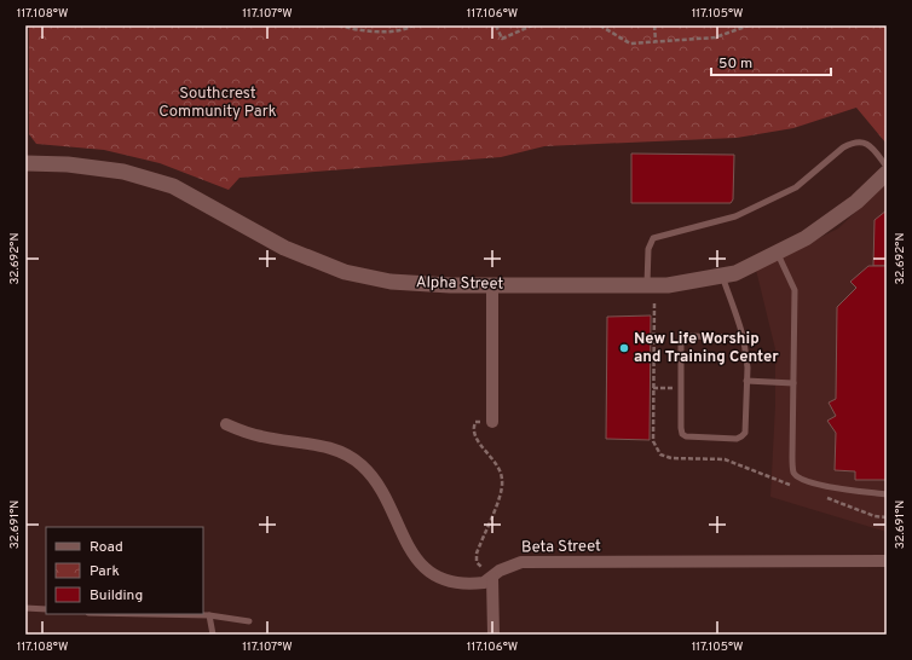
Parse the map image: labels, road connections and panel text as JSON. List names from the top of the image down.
{
  "streets": {
    "street": ["Alpha Street", "Beta Street"]
  },
  "parks": ["Southcrest Community Park"],
  "places": ["New Life Worship and Training Center"],
  "legend": ["Road", "Park", "Building"],
  "scale_bar": "50 m",
  "coordinates": [
    "117.108°W",
    "117.107°W",
    "117.106°W",
    "117.105°W",
    "32.692°N",
    "32.691°N"
  ]
}
